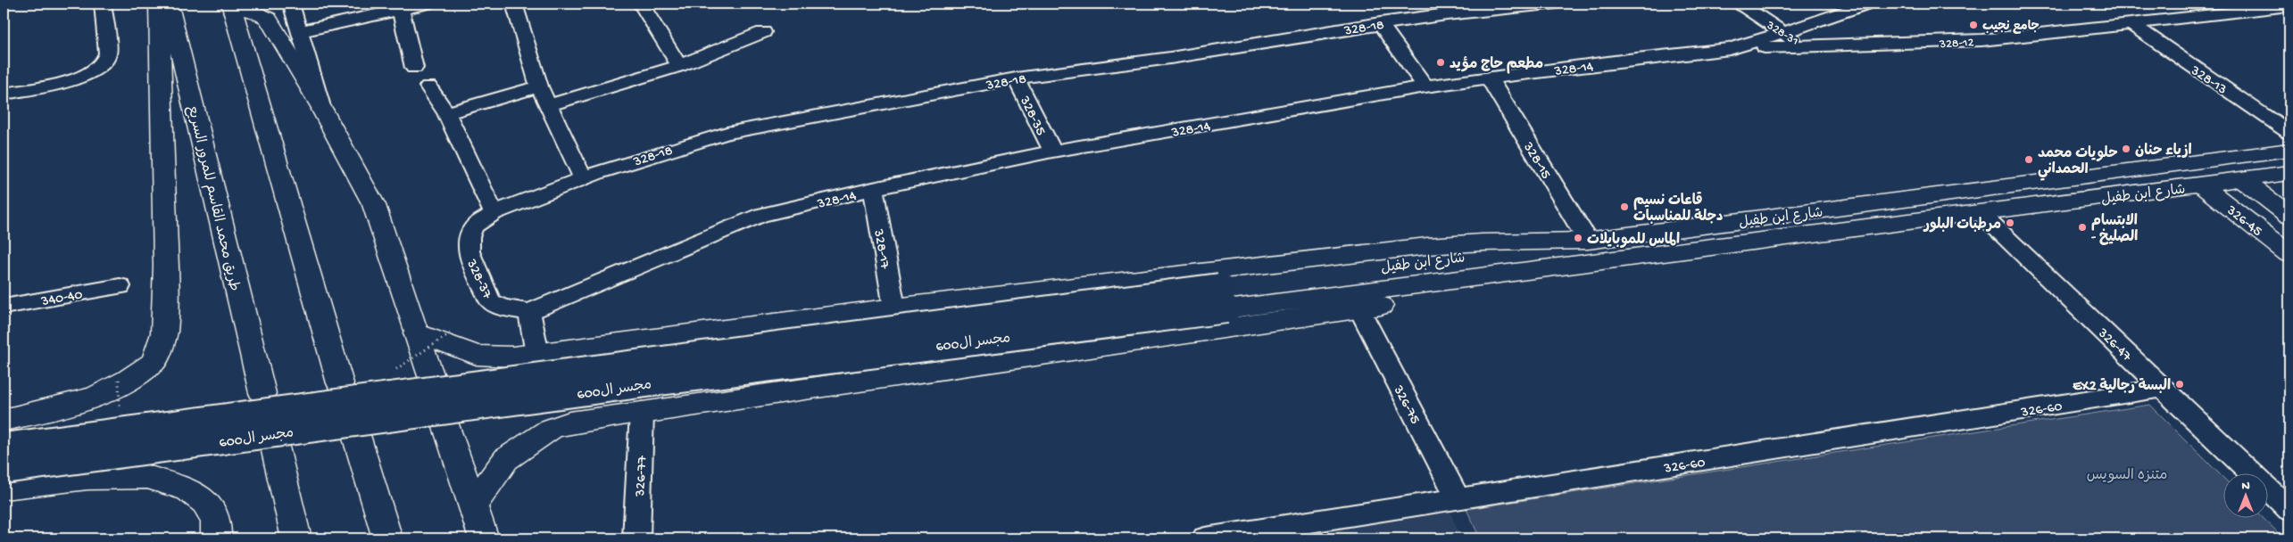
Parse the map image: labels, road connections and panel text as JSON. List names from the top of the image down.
{
  "streets": {
    "main road": [
      "شارع ابن طفيل",
      "طريق محمد القاسم للمرور السريع",
      "326-45",
      "مجسر ال600"
    ],
    "street": [
      "328-18",
      "328-31",
      "328-12",
      "328-14",
      "328-13",
      "328-35",
      "328-15",
      "328-17",
      "328-37",
      "340-40",
      "326-47",
      "326-75",
      "326-60",
      "326-77"
    ]
  },
  "crossings": [
    ["328-18", "328-35"],
    ["328-18", "328-37"],
    ["328-31", "328-12"],
    ["328-31", "328-14"],
    ["328-12", "328-14"],
    ["328-12", "328-13"],
    ["328-14", "328-35"],
    ["328-14", "328-15"],
    ["328-14", "328-17"],
    ["328-14", "328-37"],
    ["328-15", "شارع ابن طفيل"],
    ["شارع ابن طفيل", "326-45"],
    ["شارع ابن طفيل", "مجسر ال600"],
    ["شارع ابن طفيل", "326-47"],
    ["326-47", "326-60"],
    ["326-75", "326-60"]
  ],
  "parks": ["متنزه السويس"],
  "places": [
    "جامع نجيب",
    "مطعم حاج مؤيد",
    "ازياء حنان",
    "حلويات محمد الحمداني",
    "قاعات نسيم دجلة للمناسبات",
    "مرطبات البلور",
    "الابتسام - الصليخ",
    "الماس للموبايلات",
    "EX2 البسة رجالية"
  ],
  "north": "top"
}
